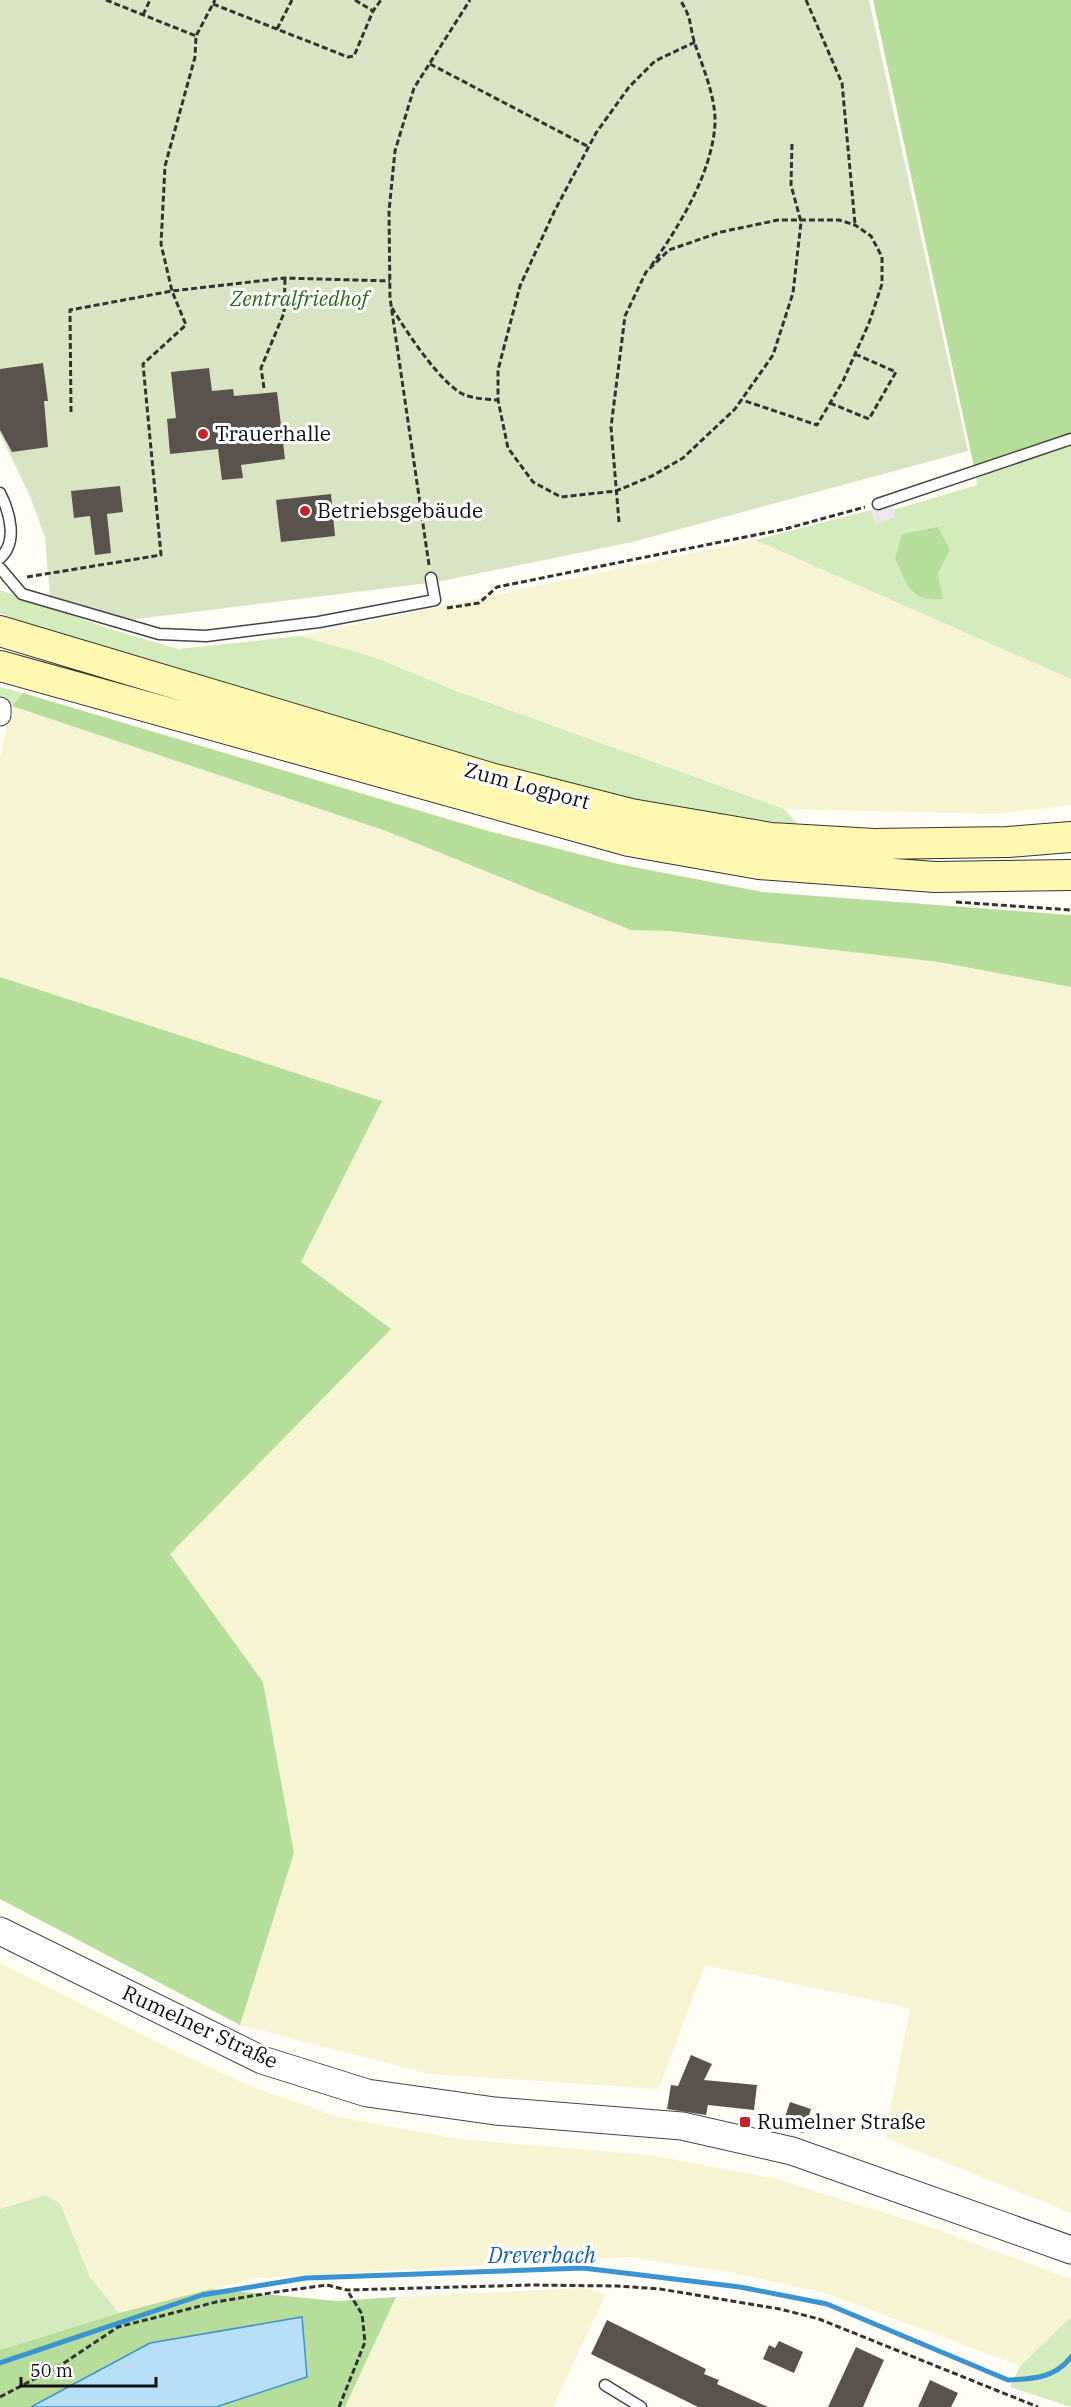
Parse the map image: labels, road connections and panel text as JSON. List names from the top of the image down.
{
  "streets": {
    "main road": ["Zum Logport"],
    "street": ["Rumelner Straße"]
  },
  "water": ["Dreverbach"],
  "parks": ["Zentralfriedhof"],
  "places": {
    "other": ["Trauerhalle", "Betriebsgebäude"],
    "transit": ["Rumelner Straße"]
  },
  "scale_bar": "50 m"
}
